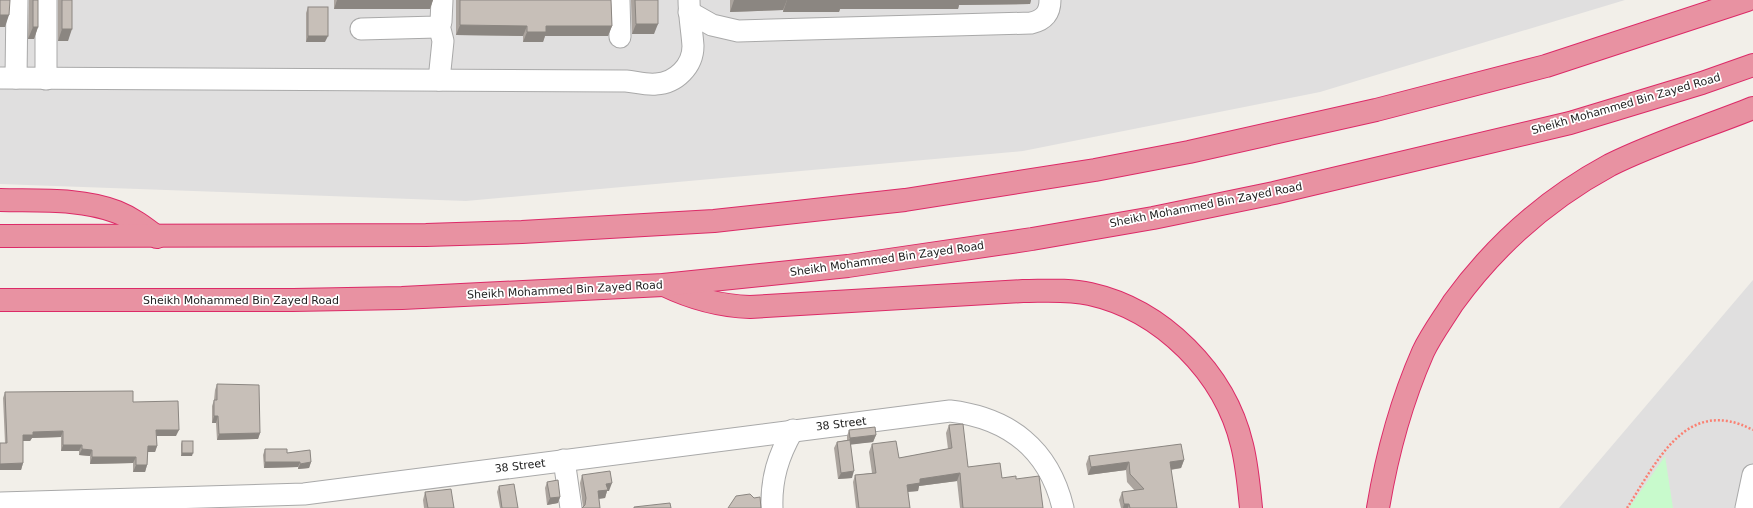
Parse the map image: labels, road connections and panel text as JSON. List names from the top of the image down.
{
  "streets": {
    "highway": ["Sheikh Mohammed Bin Zayed Road"],
    "street": ["38 Street"]
  }
}
